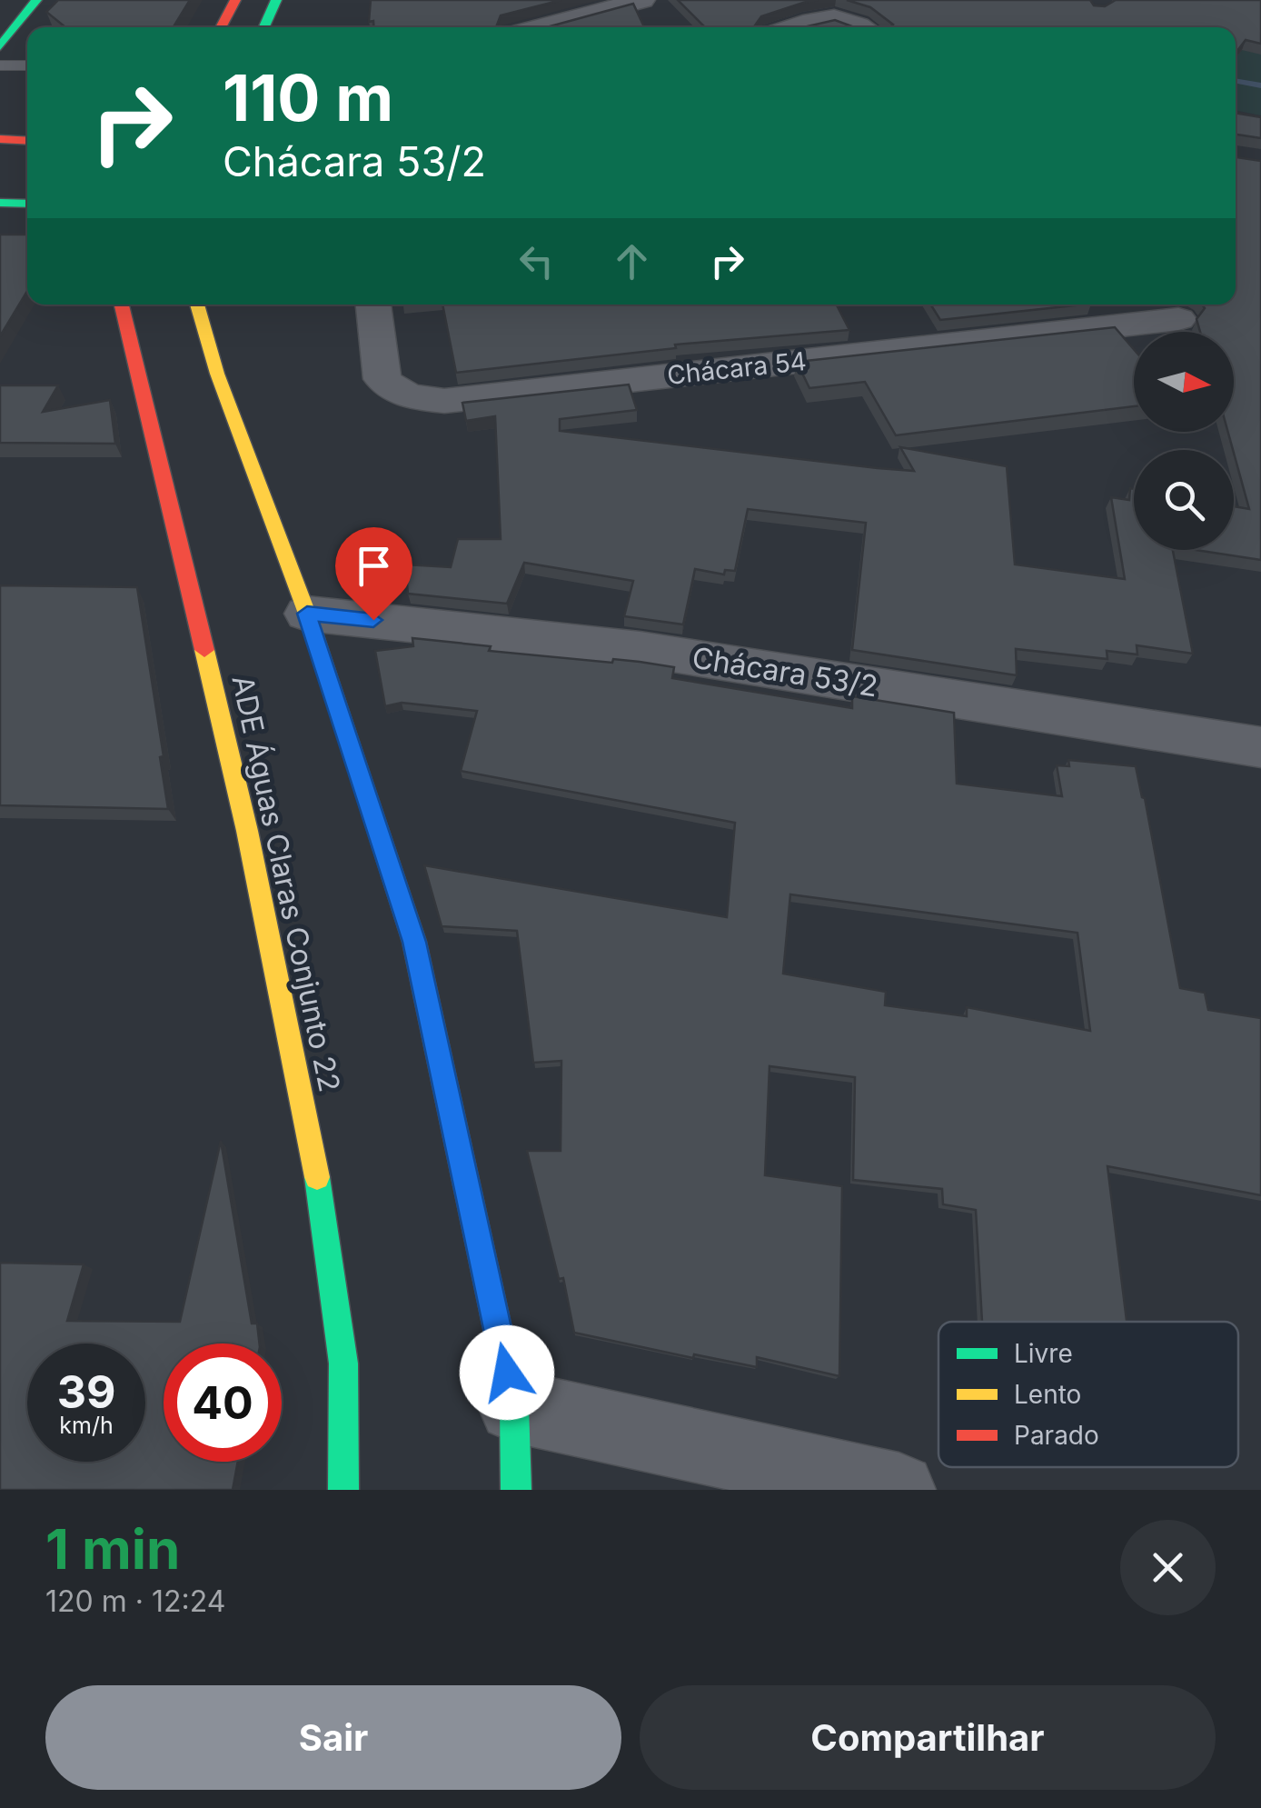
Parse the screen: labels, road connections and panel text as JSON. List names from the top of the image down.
{
  "streets": {
    "street": ["Chácara 54", "Chácara 53/2", "ADE Águas Claras Conjunto 22"]
  },
  "legend": ["Livre", "Lento", "Parado"],
  "north": "right",
  "page": {
    "turn": ["110 m", "Chácara 53/2"],
    "speed": "39 km/h",
    "limit": "40",
    "heading": ["1 min", "120 m · 12:24"],
    "buttons": ["Sair", "Compartilhar"]
  }
}
